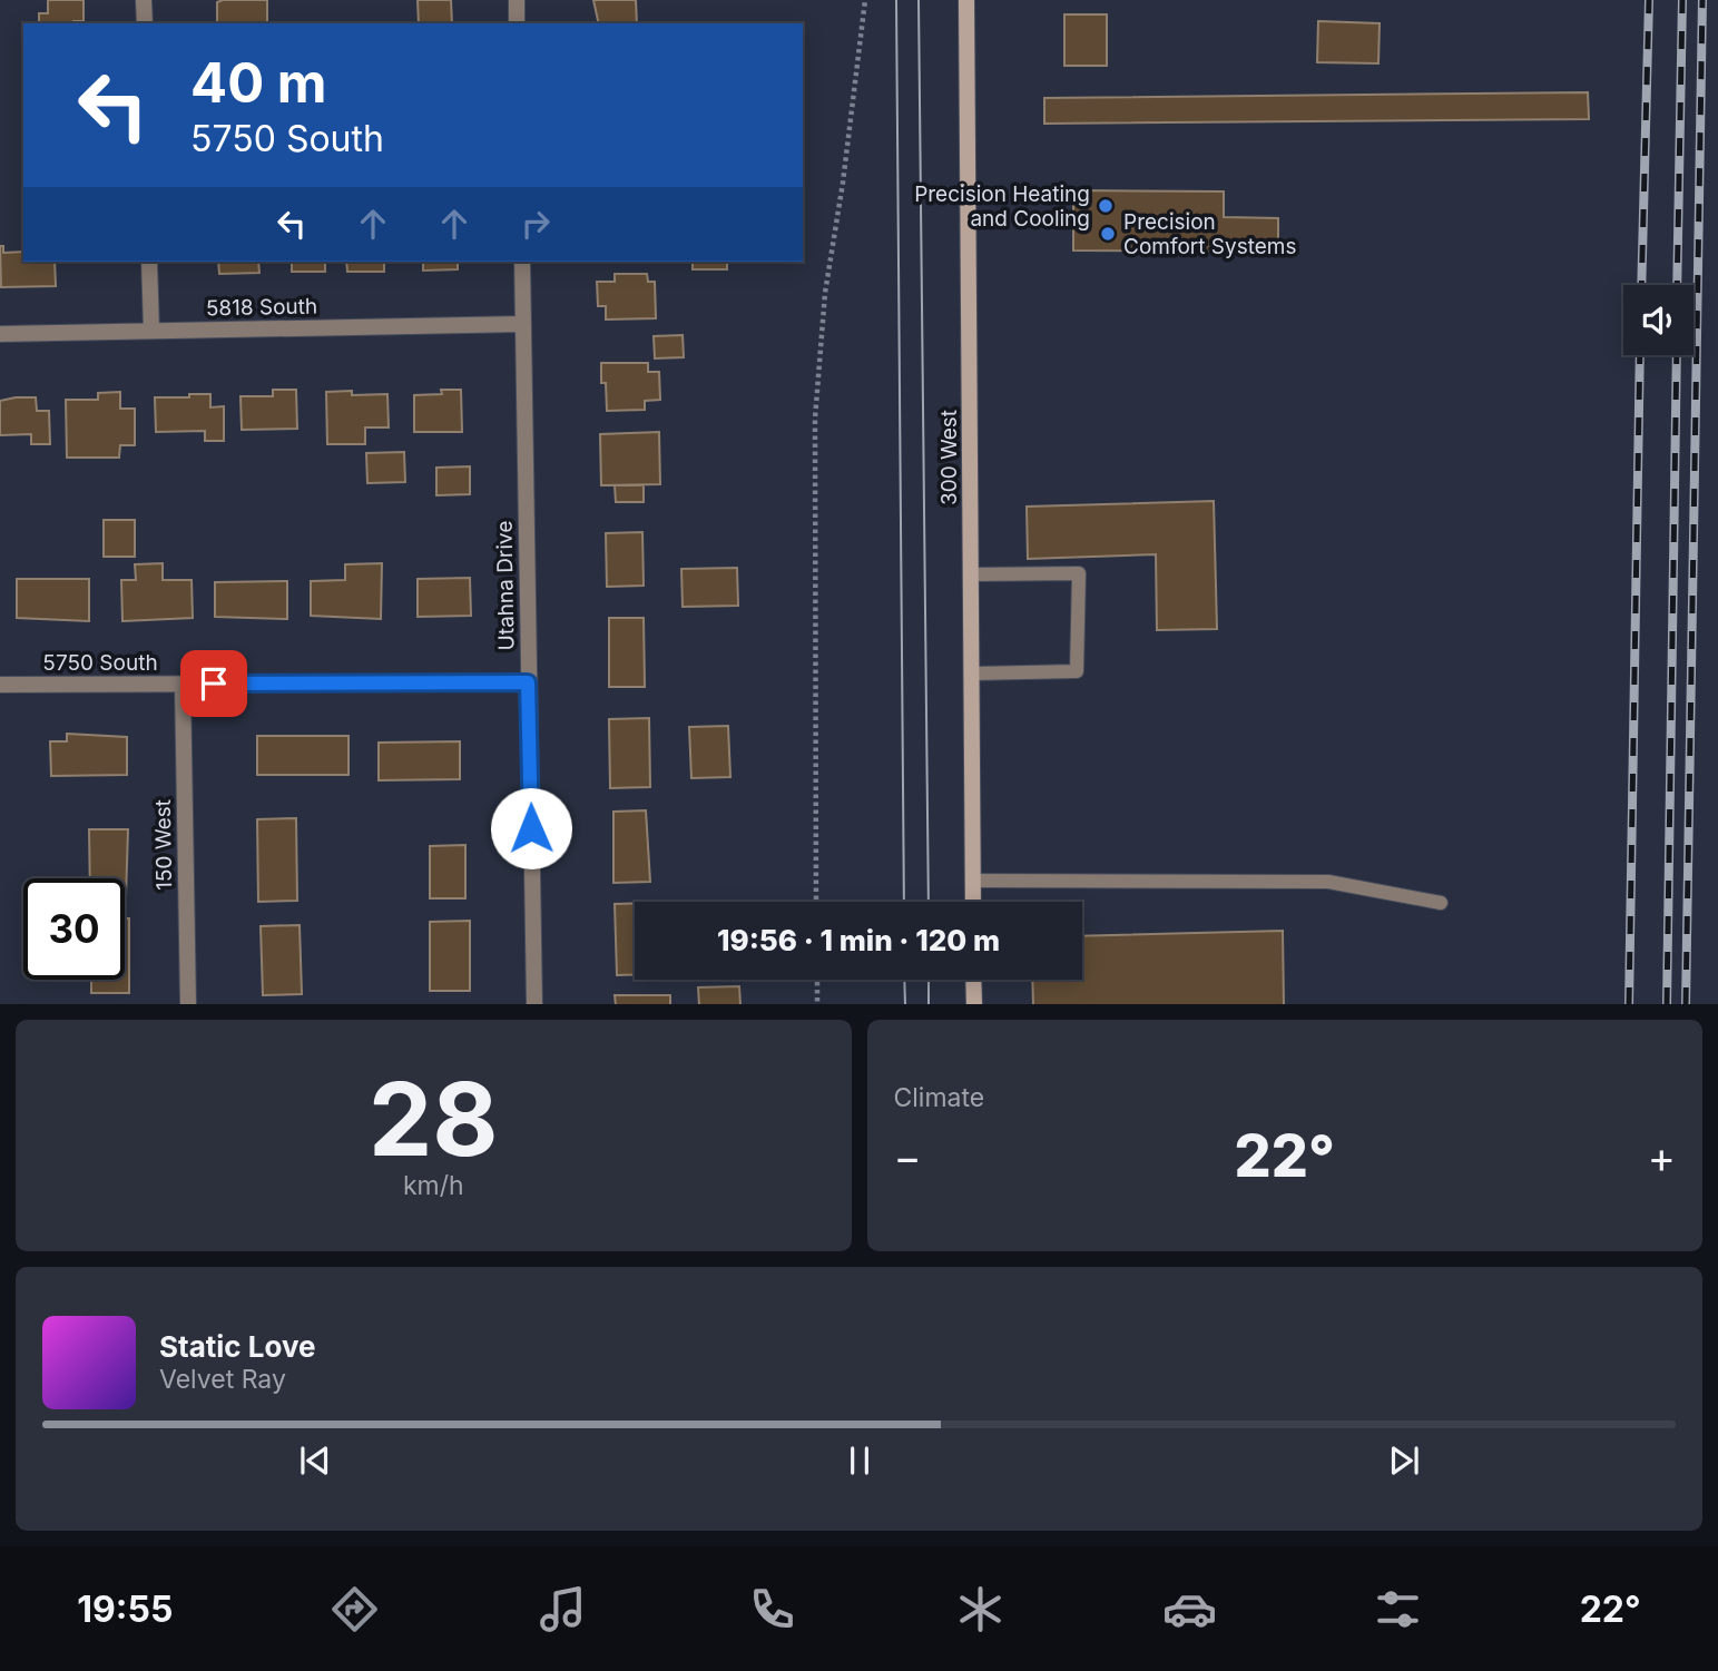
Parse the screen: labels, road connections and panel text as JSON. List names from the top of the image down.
{
  "streets": {
    "street": [
      "5818 South",
      "300 West",
      "Utahna Drive",
      "5750 South",
      "150 West"
    ]
  },
  "crossings": [
    ["5818 South", "Utahna Drive"],
    ["Utahna Drive", "5750 South"],
    ["5750 South", "150 West"]
  ],
  "places": ["Precision Heating and Cooling", "Precision Comfort Systems"],
  "page": {
    "turn": ["40 m", "5750 South"],
    "limit": "30",
    "trip": "19:56 · 1 min · 120 m",
    "tile": [
      ["28", "km/h"],
      "Climate"
    ],
    "heat": ["−", "22°", "+"],
    "song": ["Static Love", "Velvet Ray"],
    "tabs": ["19:55", "22°"]
  }
}
